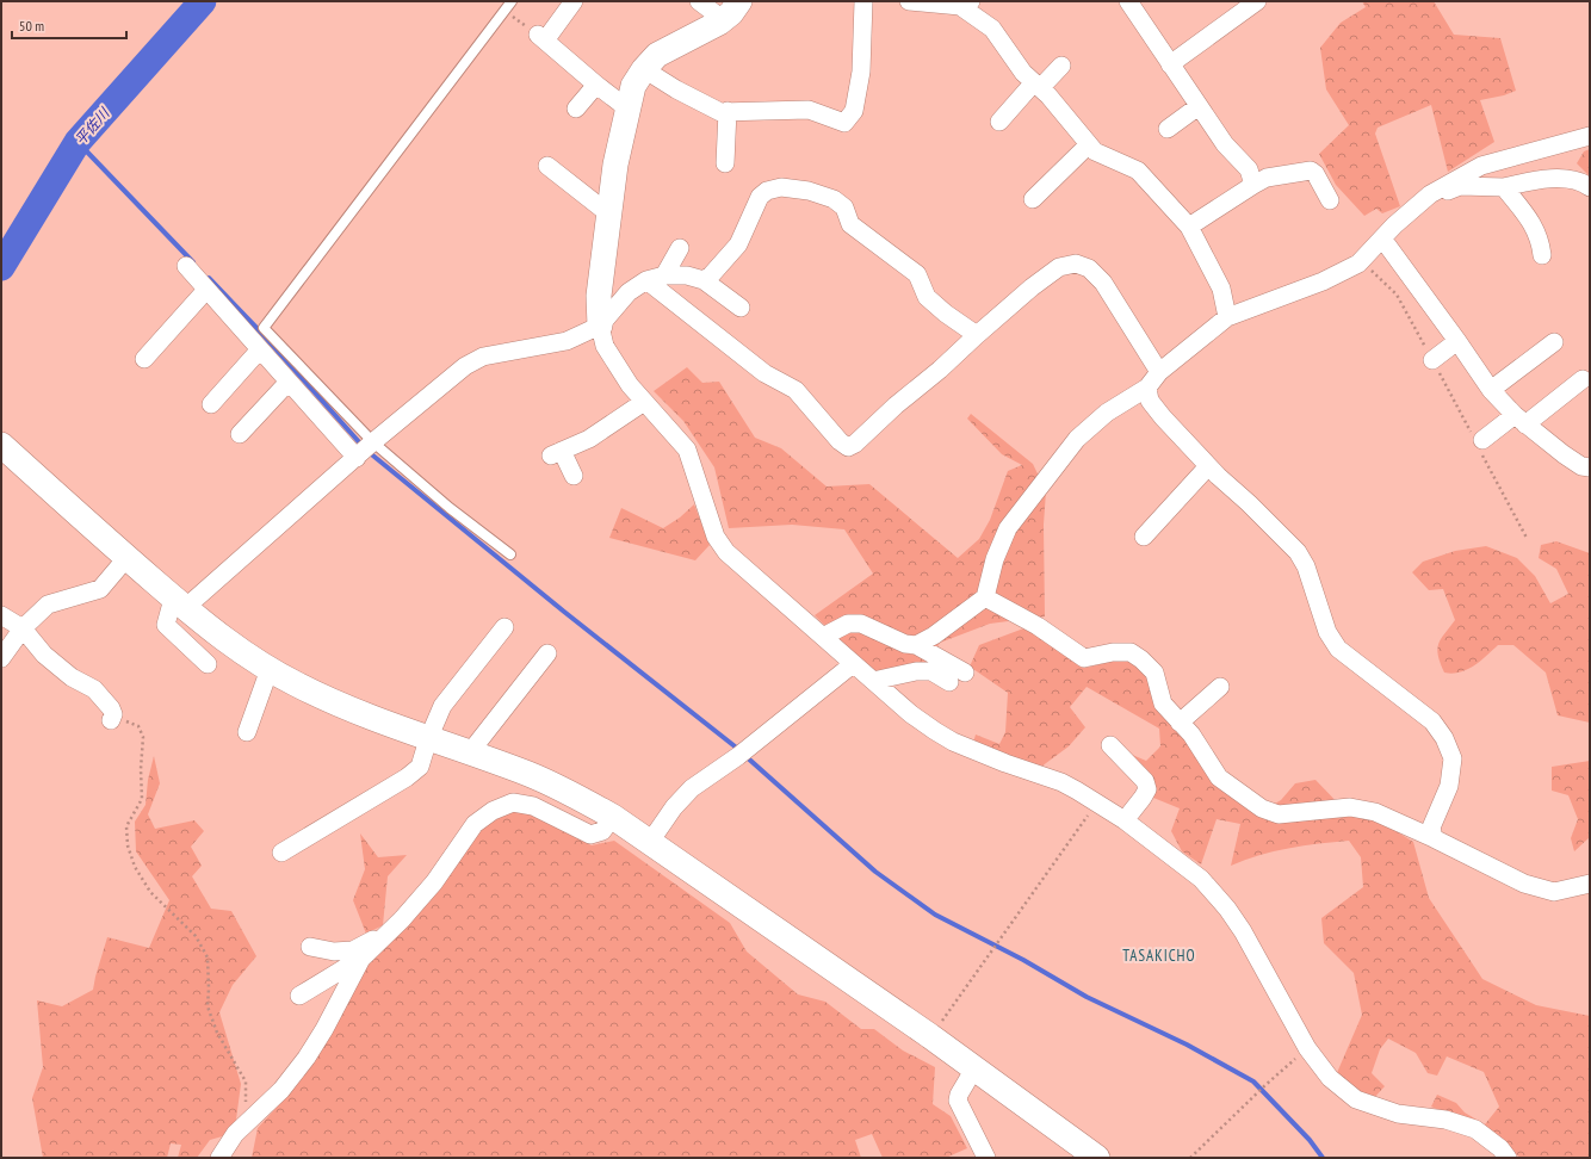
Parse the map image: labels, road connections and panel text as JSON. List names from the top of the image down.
{
  "districts": ["TASAKICHO"],
  "water": ["平佐川"],
  "scale_bar": "50 m"
}
